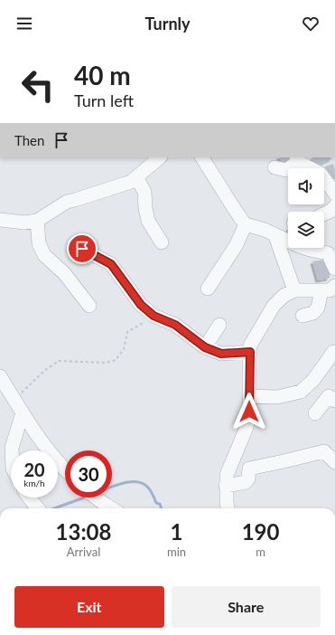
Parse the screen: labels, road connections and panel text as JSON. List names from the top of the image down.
{
  "page": {
    "header": "Turnly",
    "turn": ["40 m", "Turn left"],
    "then": "Then",
    "speed": "20 km/h",
    "limit": "30",
    "eta": [
      "13:08",
      "Arrival",
      "1",
      "min",
      "190",
      "m"
    ],
    "buttons": ["Exit", "Share"]
  }
}
